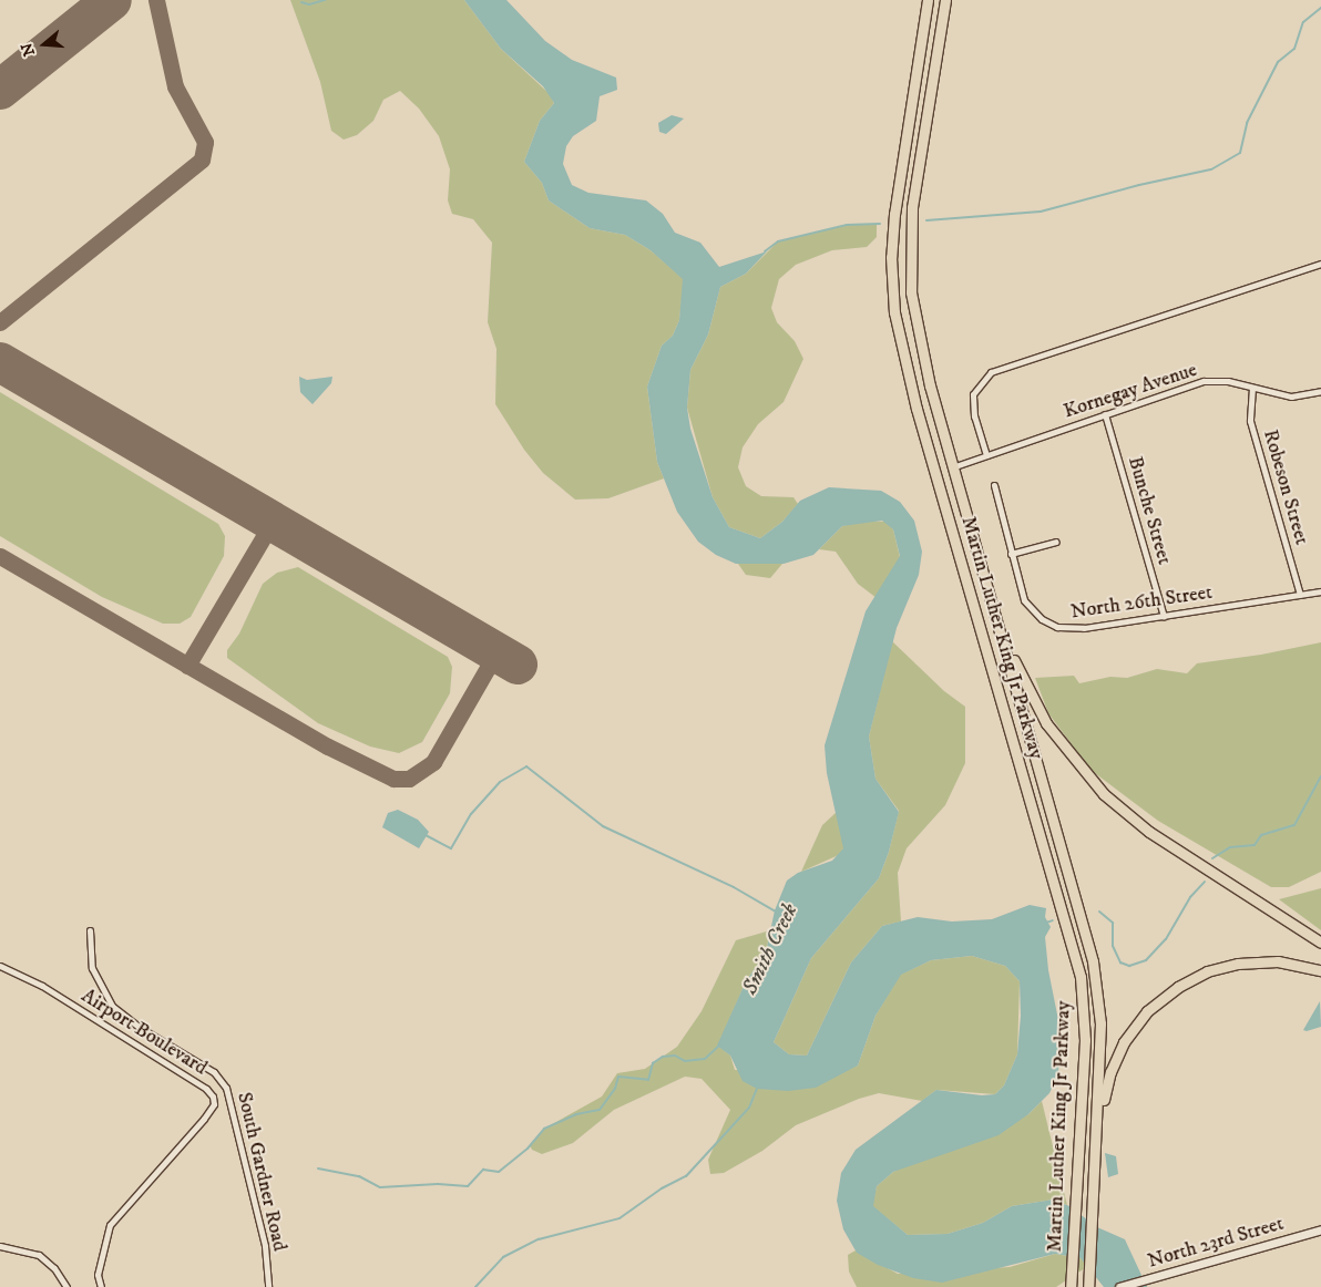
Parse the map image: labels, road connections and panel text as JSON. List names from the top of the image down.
{
  "streets": {
    "highway": ["Martin Luther King Jr Parkway"],
    "main road": ["North 23rd Street"],
    "street": [
      "Kornegay Avenue",
      "Robeson Street",
      "Bunche Street",
      "North 26th Street",
      "Airport Boulevard",
      "South Gardner Road"
    ]
  },
  "crossings": [
    ["Kornegay Avenue", "Robeson Street"],
    ["Kornegay Avenue", "Bunche Street"],
    ["Kornegay Avenue", "Martin Luther King Jr Parkway"],
    ["Robeson Street", "North 26th Street"],
    ["Bunche Street", "North 26th Street"]
  ],
  "water": ["Smith Creek"],
  "north": "left"
}
